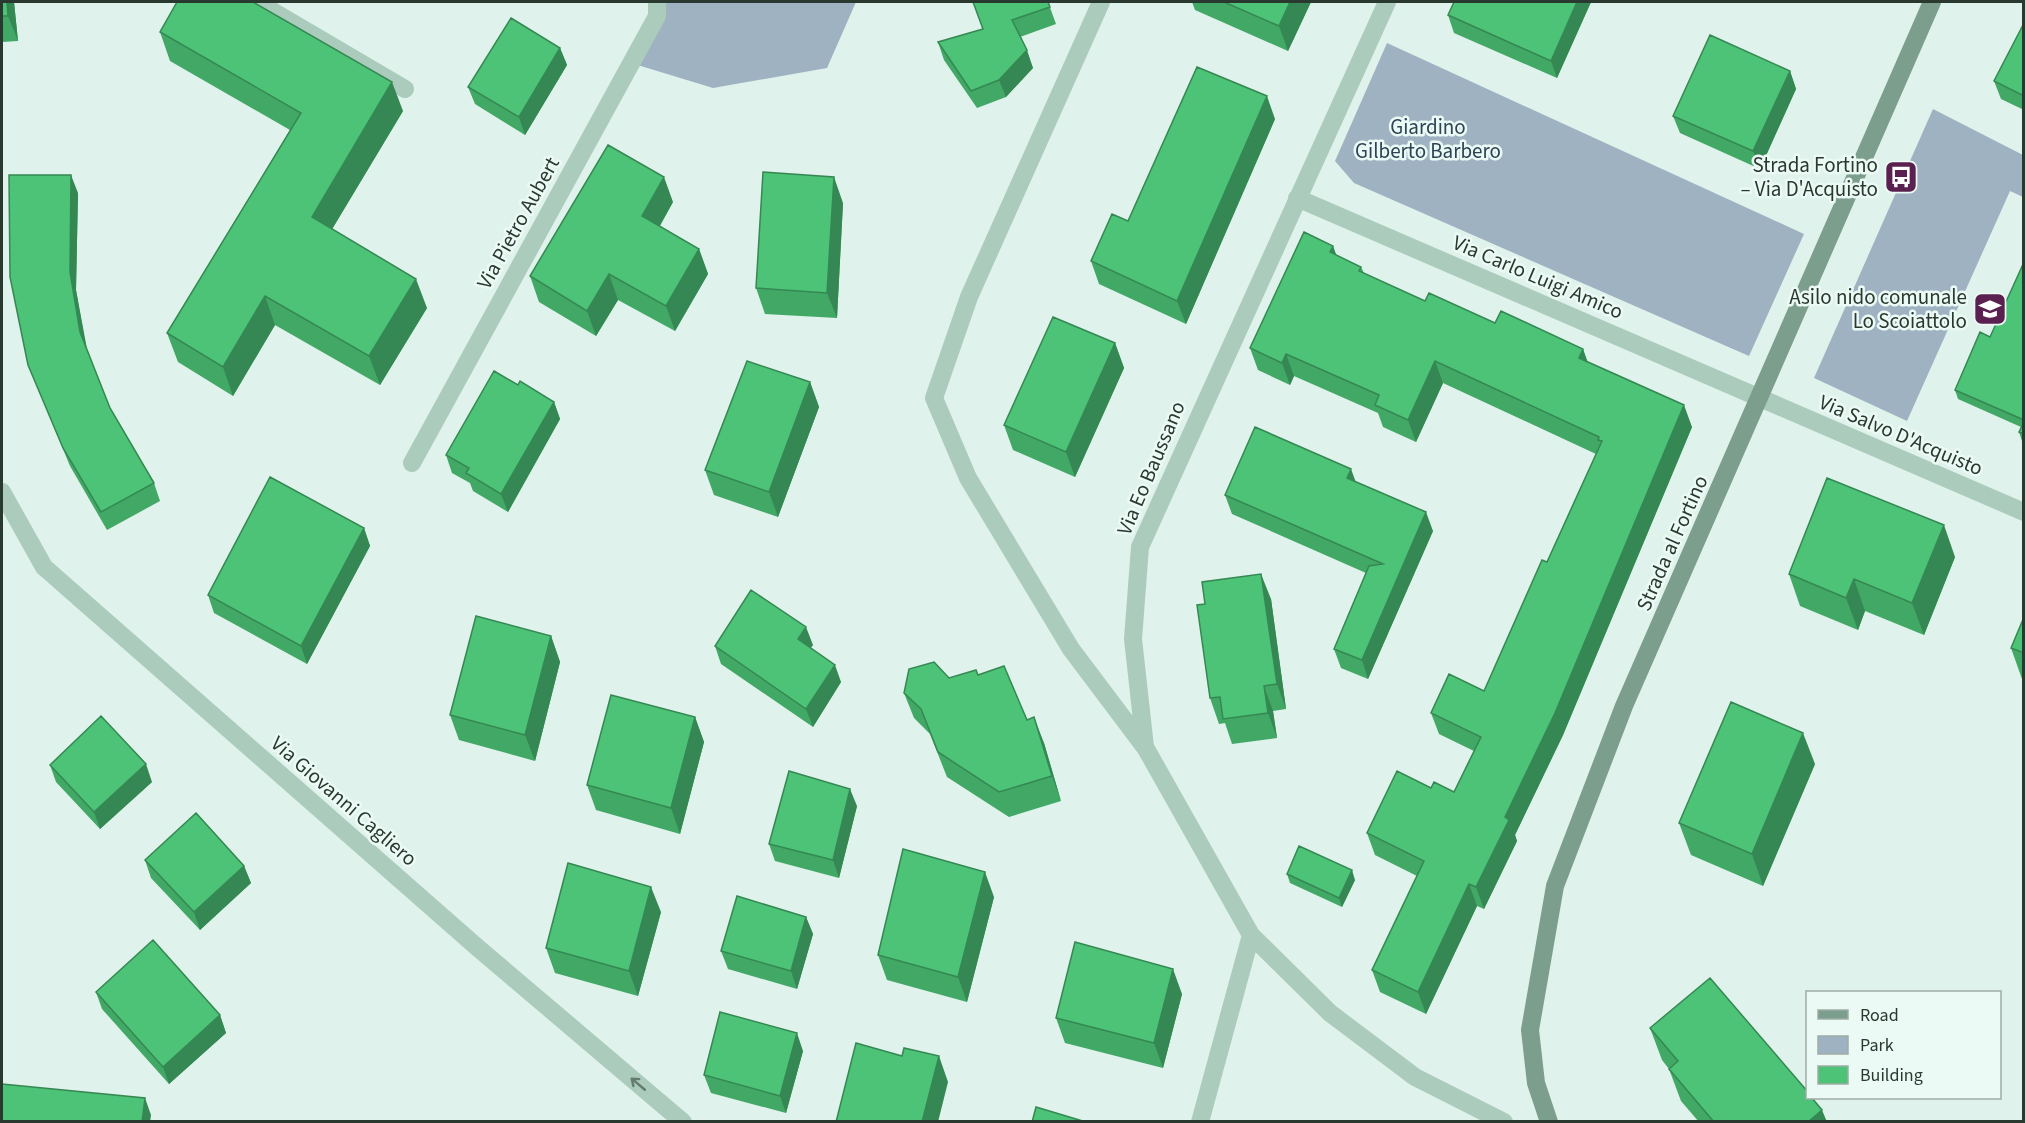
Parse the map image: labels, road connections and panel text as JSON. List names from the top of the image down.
{
  "streets": {
    "street": [
      "Via Pietro Aubert",
      "Via Carlo Luigi Amico",
      "Via Salvo D'Acquisto",
      "Via Eo Baussano",
      "Strada al Fortino",
      "Via Giovanni Cagliero"
    ]
  },
  "crossings": [
    ["Via Carlo Luigi Amico", "Via Salvo D'Acquisto"],
    ["Via Carlo Luigi Amico", "Via Eo Baussano"],
    ["Via Carlo Luigi Amico", "Strada al Fortino"],
    ["Via Salvo D'Acquisto", "Strada al Fortino"]
  ],
  "one_way": ["Via Giovanni Cagliero"],
  "parks": ["Giardino Gilberto Barbero"],
  "places": {
    "bus stop": ["Strada Fortino – Via D'Acquisto"],
    "school or university": ["Asilo nido comunale Lo Scoiattolo"]
  },
  "legend": ["Road", "Park", "Building"]
}
